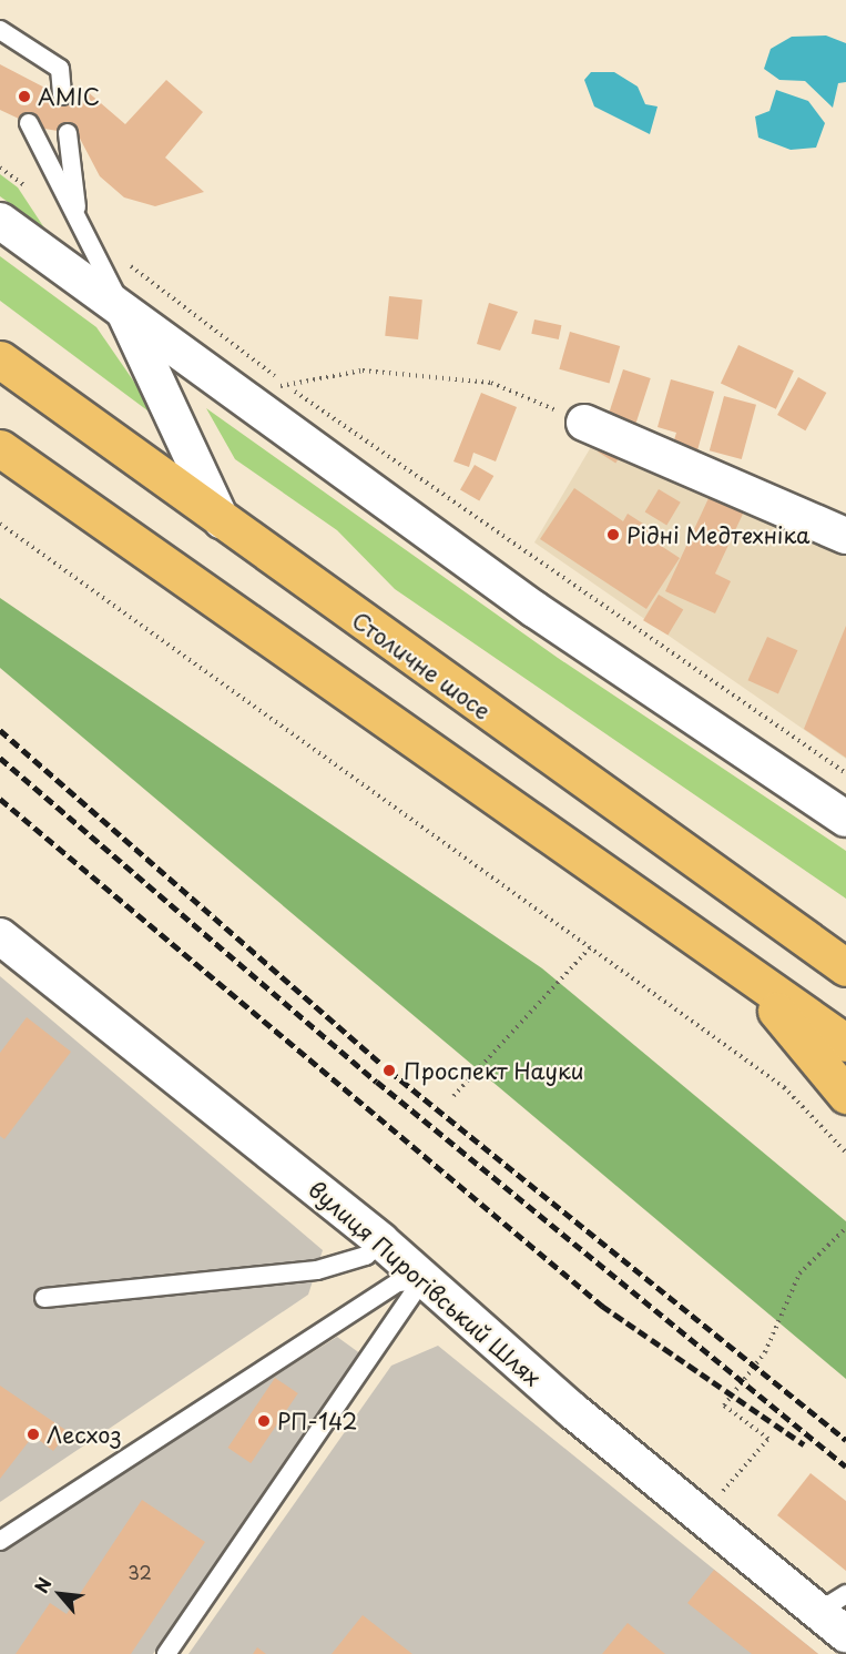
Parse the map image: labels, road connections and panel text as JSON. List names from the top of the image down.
{
  "streets": {
    "highway": ["Столичне шосе"],
    "street": ["вулиця Пирогівський Шлях"]
  },
  "places": [
    "AMIC",
    "Рідні Медтехніка",
    "Проспект Науки",
    "РП-142",
    "Лесхоз"
  ],
  "house_numbers": ["32"],
  "north": "top left"
}
